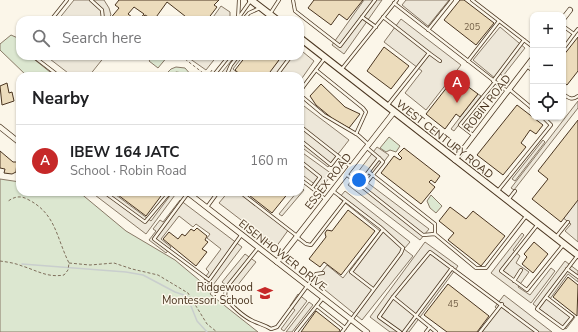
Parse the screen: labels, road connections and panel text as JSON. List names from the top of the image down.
{
  "streets": {
    "main road": ["WEST CENTURY ROAD"],
    "street": ["ROBIN ROAD", "ESSEX ROAD", "EISENHOWER DRIVE"]
  },
  "crossings": [
    ["ROBIN ROAD", "WEST CENTURY ROAD"],
    ["WEST CENTURY ROAD", "ESSEX ROAD"],
    ["ESSEX ROAD", "EISENHOWER DRIVE"]
  ],
  "places": {
    "school or university": ["Ridgewood Montessori School"]
  },
  "house_numbers": ["205", "45"],
  "page": {
    "map_buttons": ["+", "−"],
    "search": "Search here",
    "pins": "A",
    "heading": "Nearby",
    "list": [
      {
        "mark": "A",
        "name": "IBEW 164 JATC",
        "note": "School · Robin Road",
        "value": "160 m"
      }
    ]
  }
}
